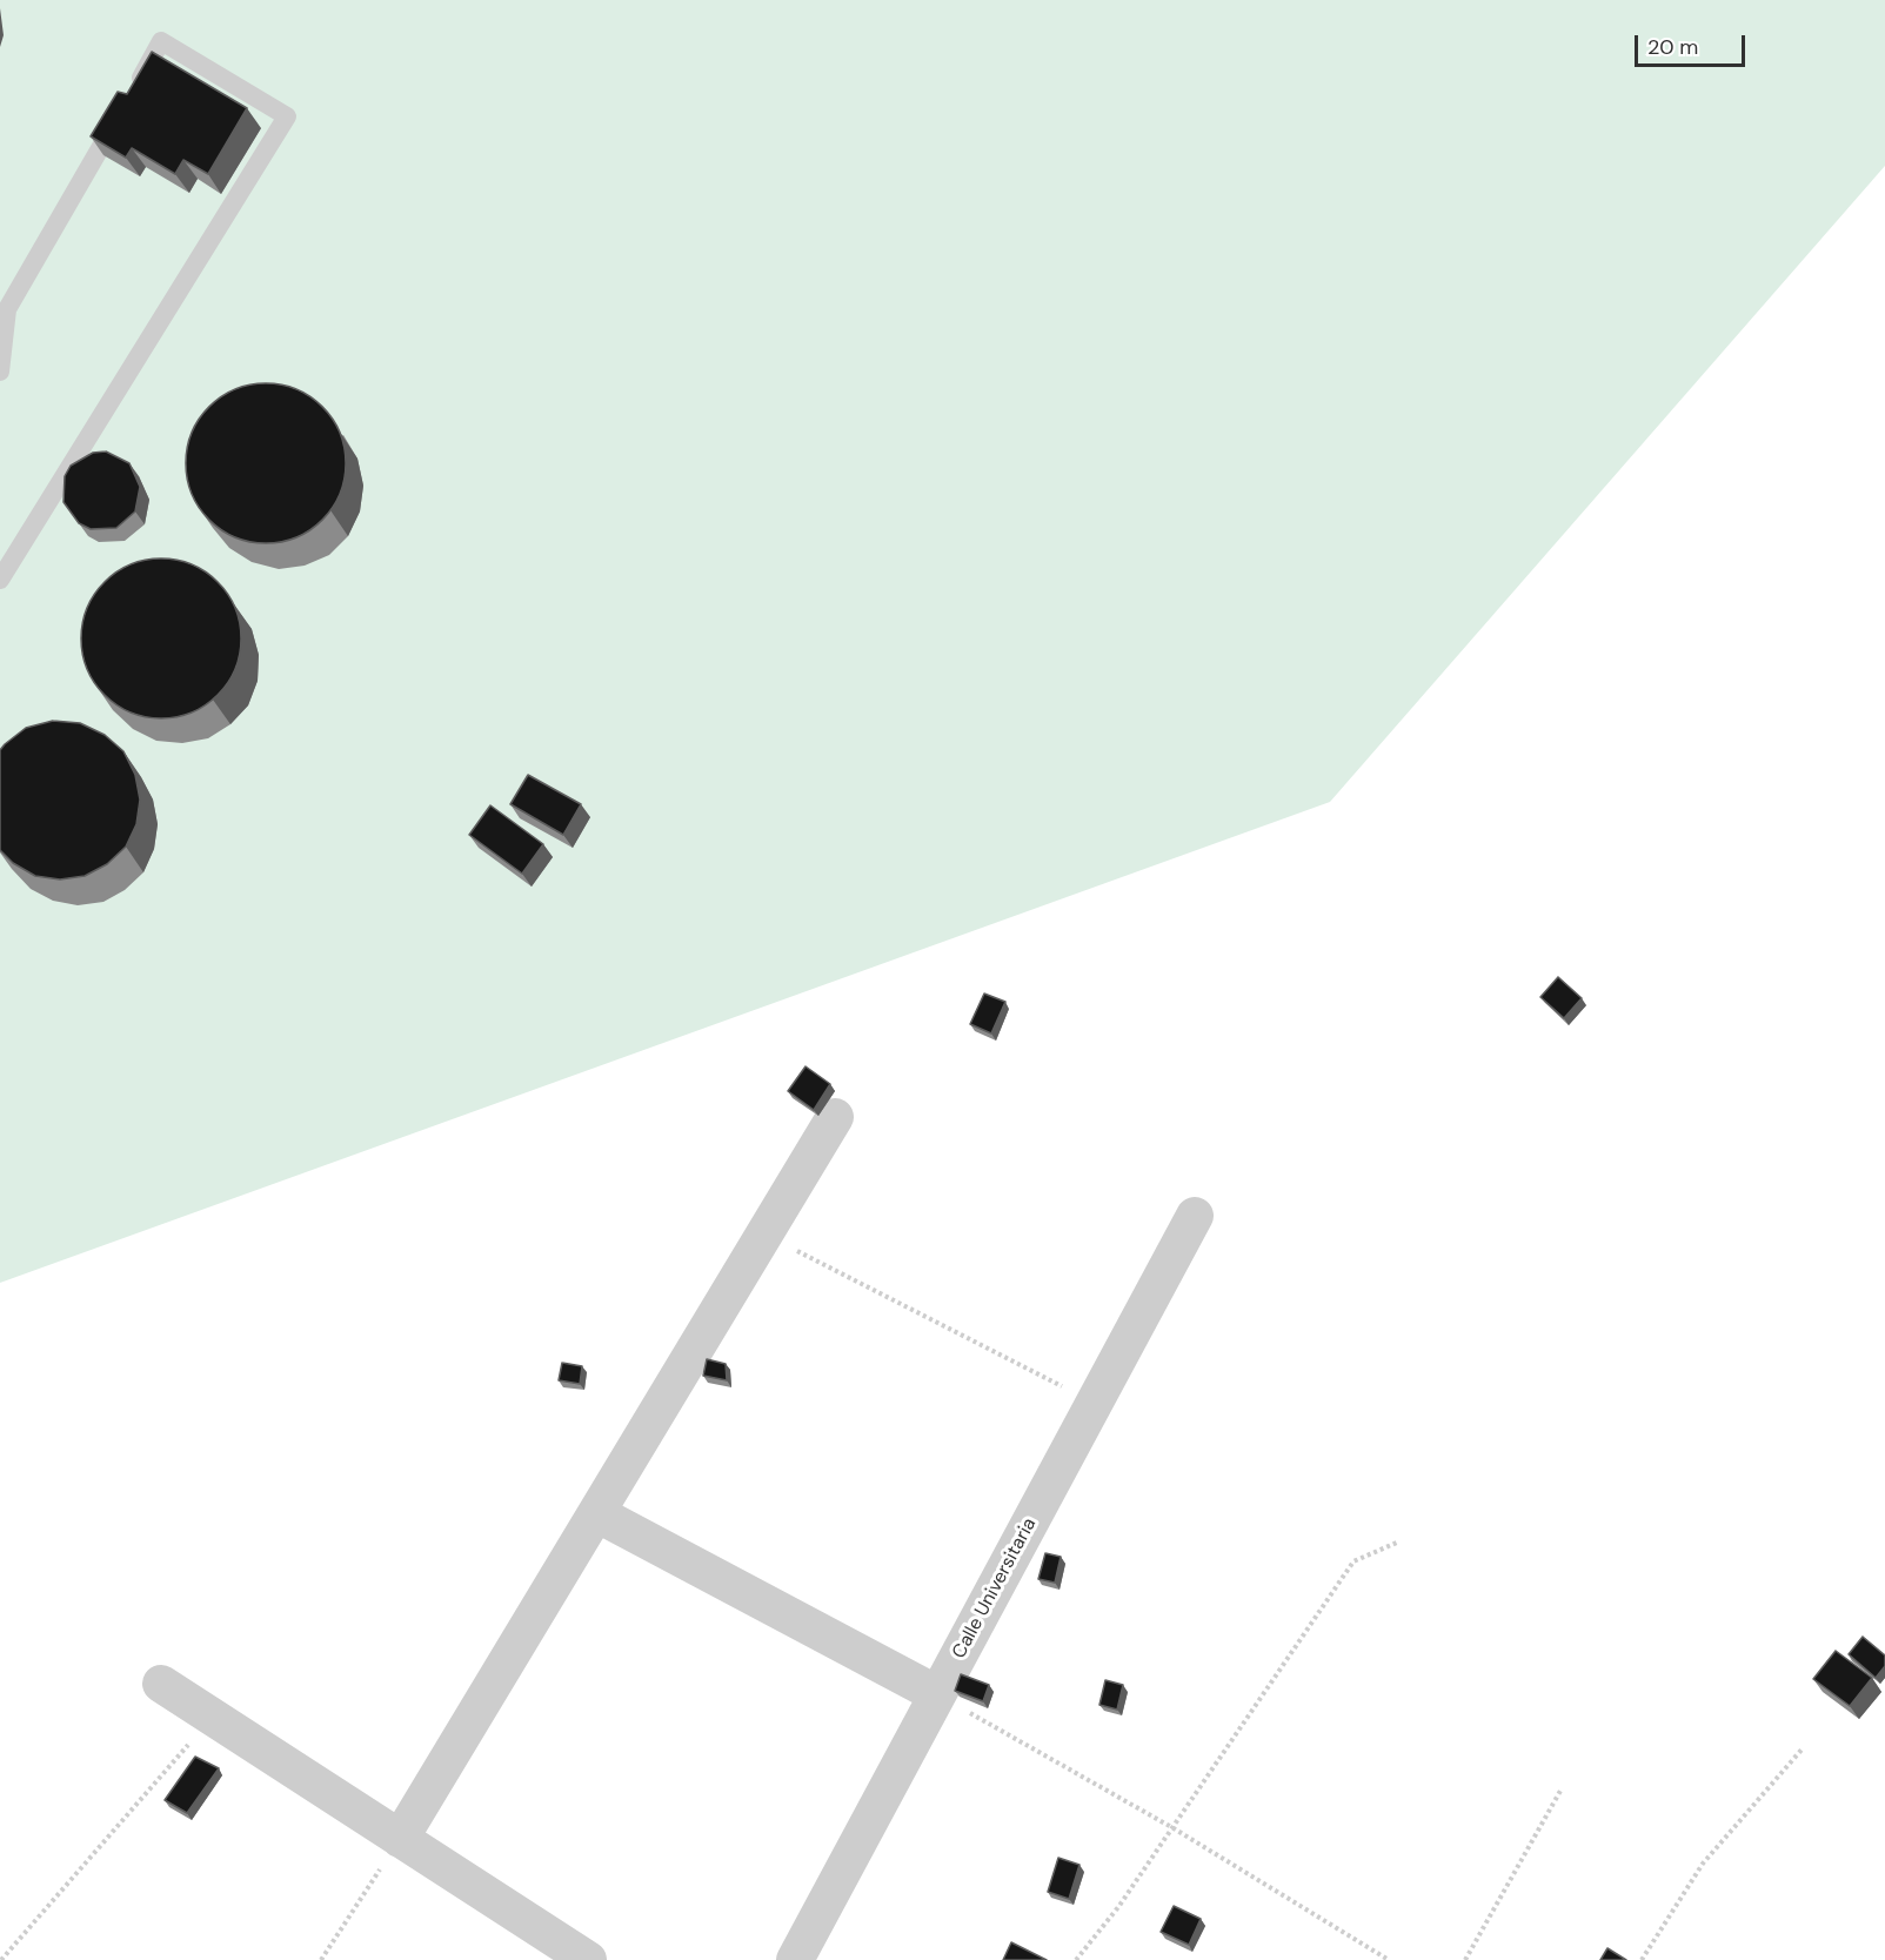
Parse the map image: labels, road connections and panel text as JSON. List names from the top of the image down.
{
  "streets": {
    "street": ["Calle Universitaria"]
  },
  "scale_bar": "20 m"
}
